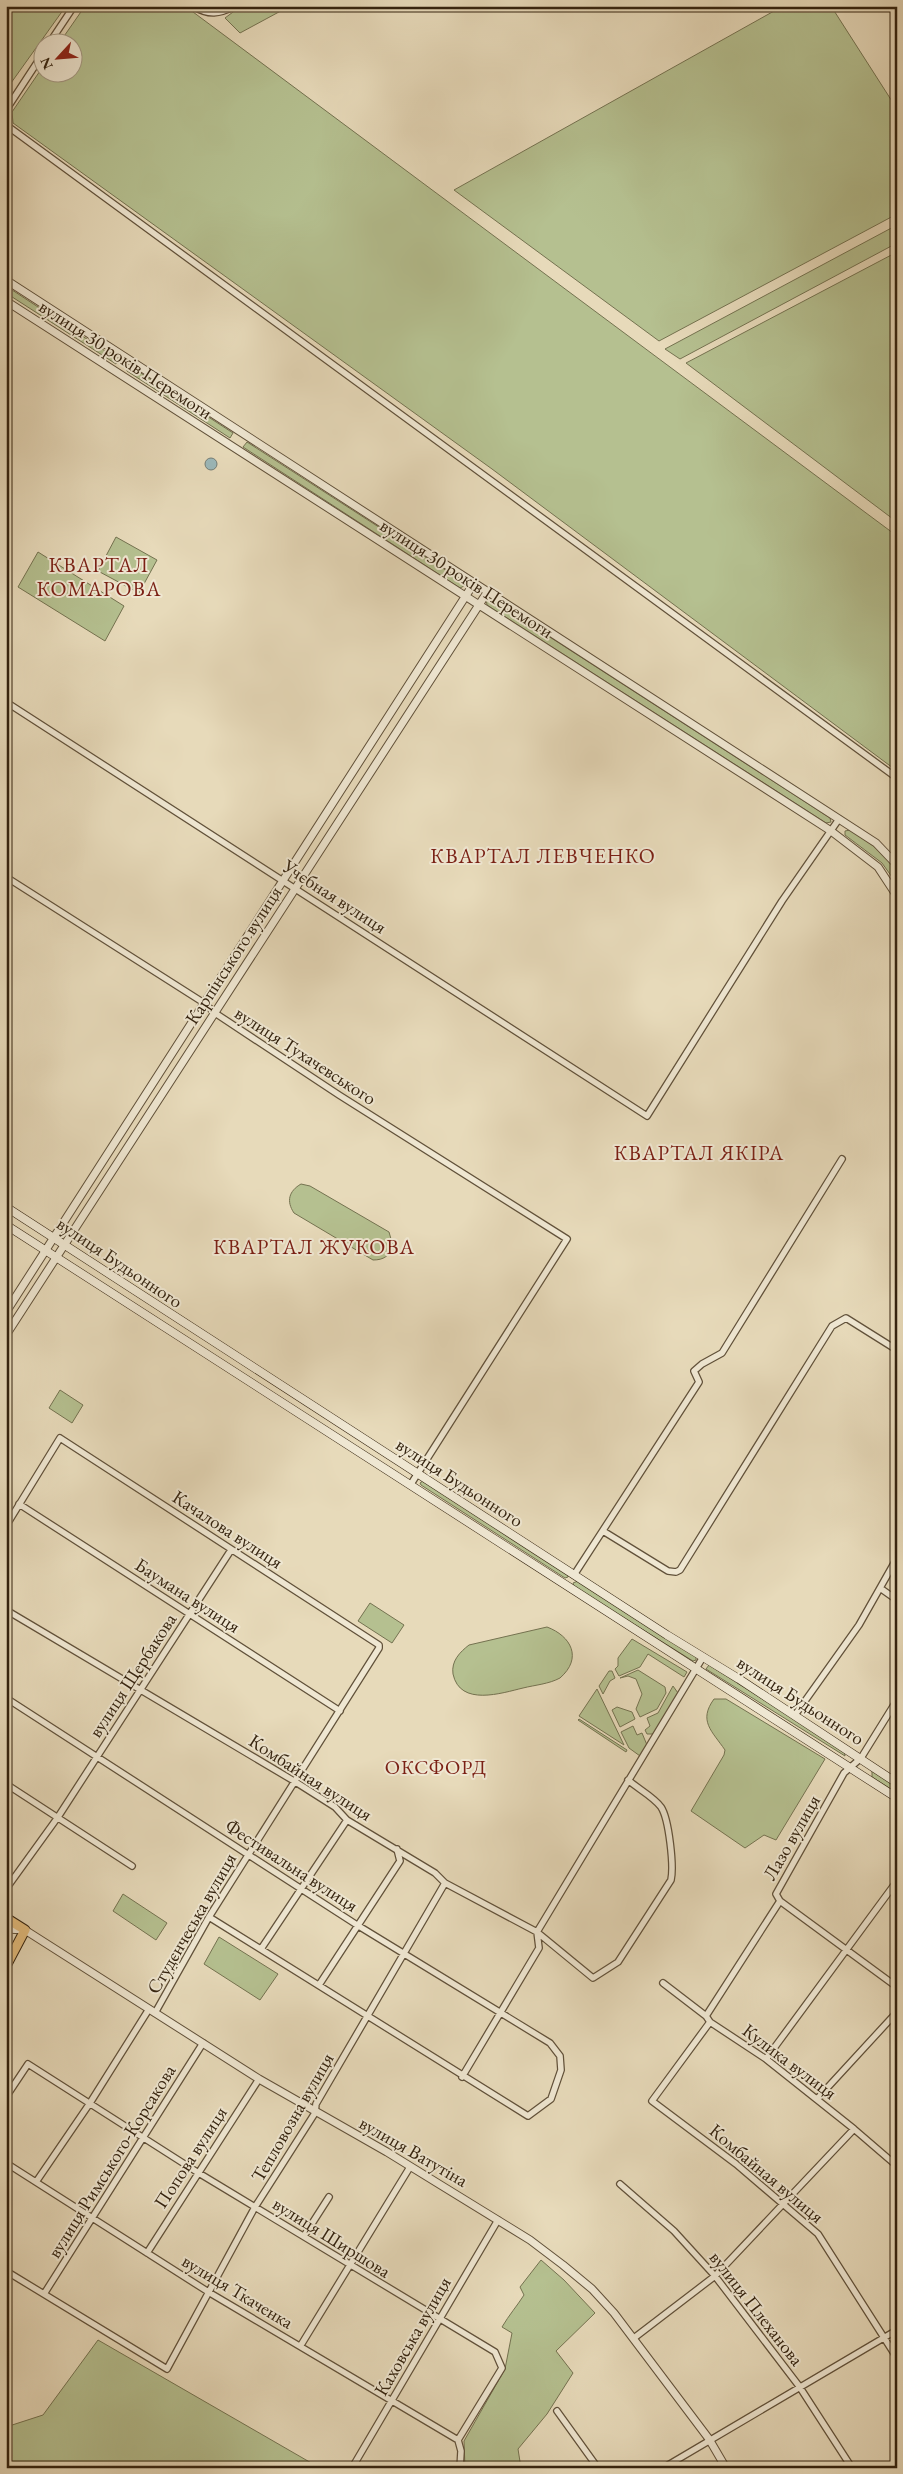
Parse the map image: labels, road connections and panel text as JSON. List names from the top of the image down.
{
  "streets": {
    "main road": ["вулиця Будьонного", "вулиця Ватутіна"],
    "street": [
      "вулиця 30 років Перемоги",
      "Учєбная вулиця",
      "Карпінського вулиця",
      "вулиця Тухачевського",
      "Качалова вулиця",
      "Баумана вулиця",
      "вулиця Щербакова",
      "Комбайная вулиця",
      "Лазо вулиця",
      "Фестивальна вулиця",
      "Студєнчеська вулиця",
      "Кулика вулиця",
      "Тепловозна вулиця",
      "Попова вулиця",
      "вулиця Римського-Корсакова",
      "вулиця Ширшова",
      "вулиця Ткаченка",
      "вулиця Плеханова",
      "Каховська вулиця"
    ]
  },
  "crossings": [
    ["вулиця 30 років Перемоги", "Учєбная вулиця"],
    ["вулиця 30 років Перемоги", "Карпінського вулиця"],
    ["Учєбная вулиця", "Карпінського вулиця"],
    ["Карпінського вулиця", "вулиця Тухачевського"],
    ["Карпінського вулиця", "вулиця Будьонного"],
    ["вулиця Тухачевського", "вулиця Будьонного"],
    ["вулиця Будьонного", "Лазо вулиця"],
    ["Качалова вулиця", "Баумана вулиця"],
    ["Качалова вулиця", "вулиця Щербакова"],
    ["Качалова вулиця", "Студєнчеська вулиця"],
    ["Баумана вулиця", "вулиця Щербакова"],
    ["Баумана вулиця", "Студєнчеська вулиця"],
    ["вулиця Щербакова", "Комбайная вулиця"],
    ["вулиця Щербакова", "Фестивальна вулиця"],
    ["Комбайная вулиця", "Студєнчеська вулиця"],
    ["Комбайная вулиця", "Кулика вулиця"],
    ["Комбайная вулиця", "Тепловозна вулиця"],
    ["Лазо вулиця", "Кулика вулиця"],
    ["Фестивальна вулиця", "Студєнчеська вулиця"],
    ["Фестивальна вулиця", "Тепловозна вулиця"],
    ["Студєнчеська вулиця", "вулиця Ватутіна"],
    ["Студєнчеська вулиця", "вулиця Ширшова"],
    ["Студєнчеська вулиця", "вулиця Ткаченка"],
    ["Тепловозна вулиця", "вулиця Ватутіна"],
    ["Тепловозна вулиця", "вулиця Римського-Корсакова"],
    ["Тепловозна вулиця", "вулиця Ширшова"],
    ["Тепловозна вулиця", "вулиця Ткаченка"],
    ["вулиця Ватутіна", "Попова вулиця"],
    ["вулиця Ватутіна", "вулиця Римського-Корсакова"],
    ["вулиця Ватутіна", "Каховська вулиця"],
    ["Попова вулиця", "вулиця Ширшова"],
    ["Попова вулиця", "вулиця Ткаченка"],
    ["вулиця Римського-Корсакова", "вулиця Ширшова"],
    ["вулиця Римського-Корсакова", "вулиця Ткаченка"],
    ["вулиця Ширшова", "вулиця Ткаченка"],
    ["вулиця Ширшова", "Каховська вулиця"],
    ["вулиця Ткаченка", "Каховська вулиця"]
  ],
  "districts": [
    "КВАРТАЛ КОМАРОВА",
    "КВАРТАЛ ЛЕВЧЕНКО",
    "КВАРТАЛ ЯКІРА",
    "КВАРТАЛ ЖУКОВА",
    "ОКСФОРД"
  ],
  "north": "bottom left"
}
